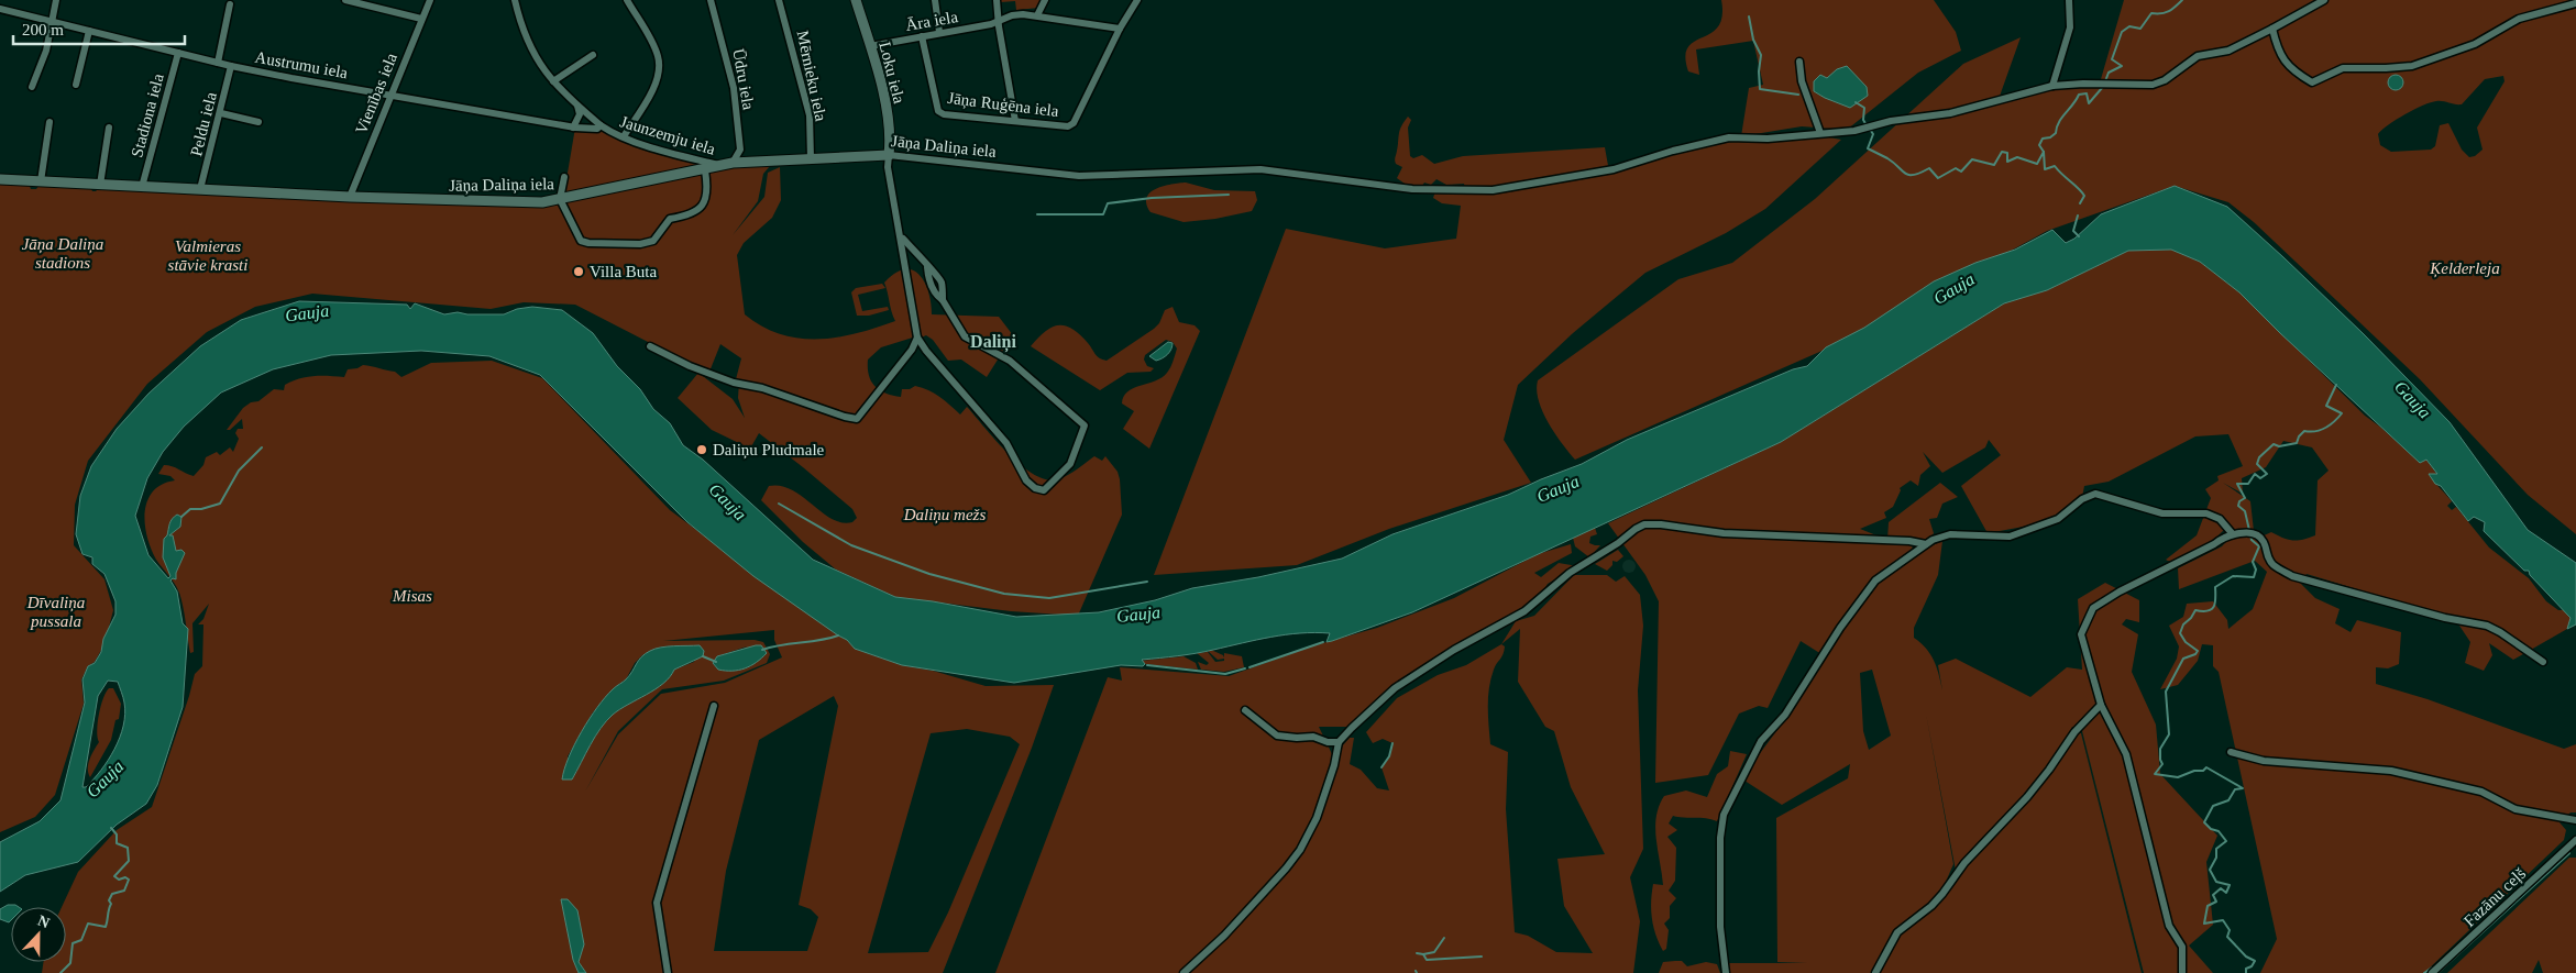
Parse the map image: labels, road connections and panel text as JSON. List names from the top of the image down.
{
  "streets": {
    "street": [
      "Āra iela",
      "Austrumu iela",
      "Loku iela",
      "Mērnieku iela",
      "Ūdru iela",
      "Vienības iela",
      "Jāņa Ruģēna iela",
      "Stadiona iela",
      "Peldu iela",
      "Jaunzemju iela",
      "Jāņa Daliņa iela",
      "Fazānu ceļš"
    ]
  },
  "crossings": [
    ["Āra iela", "Loku iela"],
    ["Āra iela", "Jāņa Ruģēna iela"],
    ["Austrumu iela", "Vienības iela"],
    ["Austrumu iela", "Stadiona iela"],
    ["Austrumu iela", "Peldu iela"],
    ["Austrumu iela", "Jaunzemju iela"],
    ["Loku iela", "Jāņa Daliņa iela"],
    ["Mērnieku iela", "Jāņa Daliņa iela"],
    ["Ūdru iela", "Jāņa Daliņa iela"],
    ["Vienības iela", "Jāņa Daliņa iela"],
    ["Stadiona iela", "Jāņa Daliņa iela"],
    ["Peldu iela", "Jāņa Daliņa iela"],
    ["Jaunzemju iela", "Jāņa Daliņa iela"]
  ],
  "districts": ["Daliņi"],
  "water": ["Gauja"],
  "parks": [
    "Jāņa Daliņa stadions",
    "Valmieras stāvie krasti",
    "Ķelderleja",
    "Daliņu mežs",
    "Misas",
    "Dīvaliņa pussala"
  ],
  "places": ["Villa Buta", "Daliņu Pludmale"],
  "scale_bar": "200 m",
  "north": "top"
}
